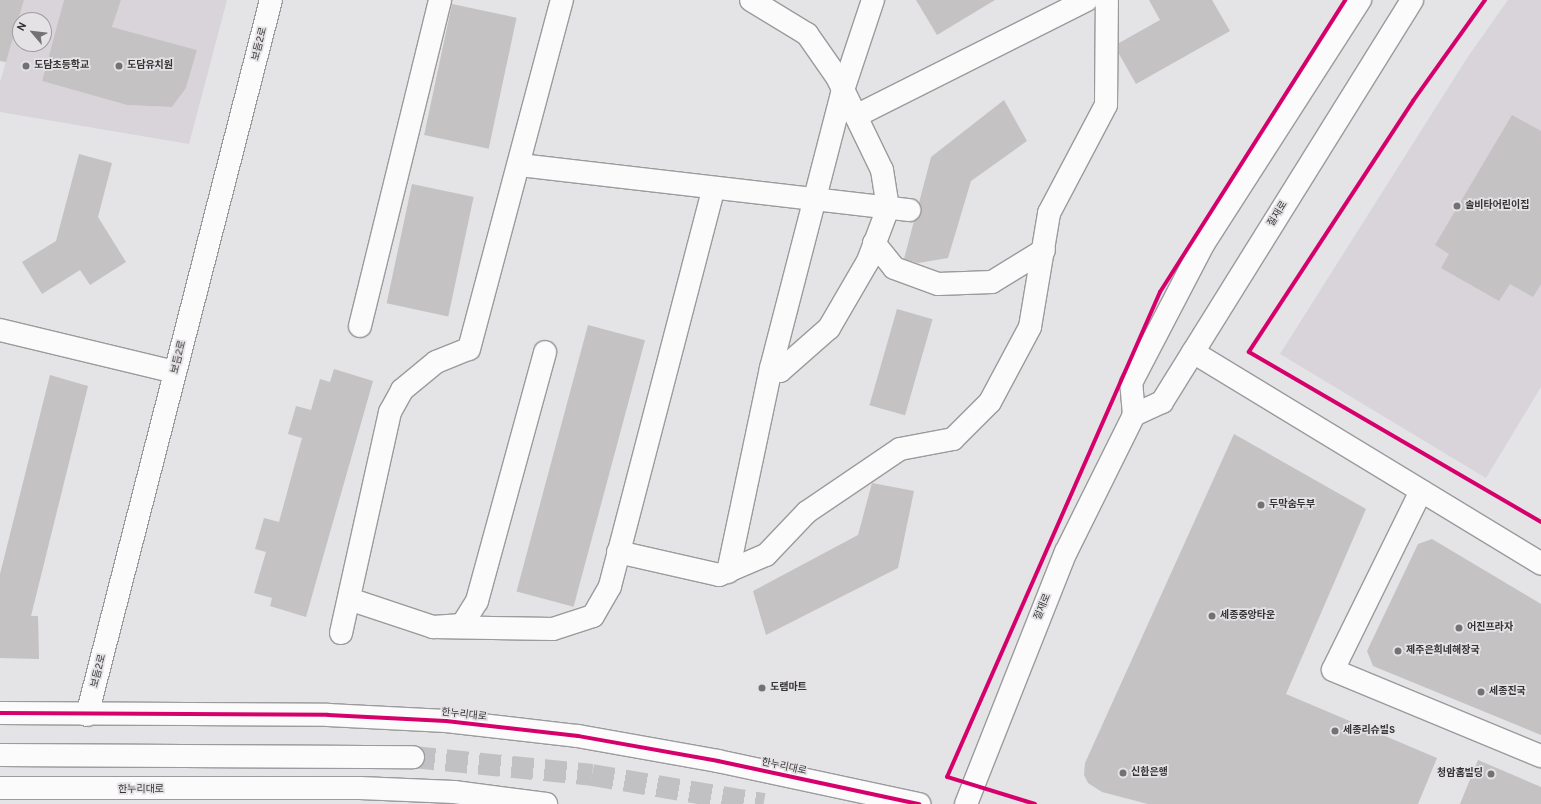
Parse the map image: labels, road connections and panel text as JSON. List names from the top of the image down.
{
  "streets": {
    "street": ["보듬2로", "절재로", "한누리대로"]
  },
  "crossings": [
    ["보듬2로", "한누리대로"]
  ],
  "places": [
    "도담초등학교",
    "도담유치원",
    "솔비타어린이집",
    "두막숨두부",
    "세종중앙타운",
    "어진프라자",
    "제주은희네해장국",
    "도램마트",
    "세종진국",
    "세종리슈빌S",
    "신한은행",
    "청암홈빌딩"
  ],
  "north": "top left"
}
